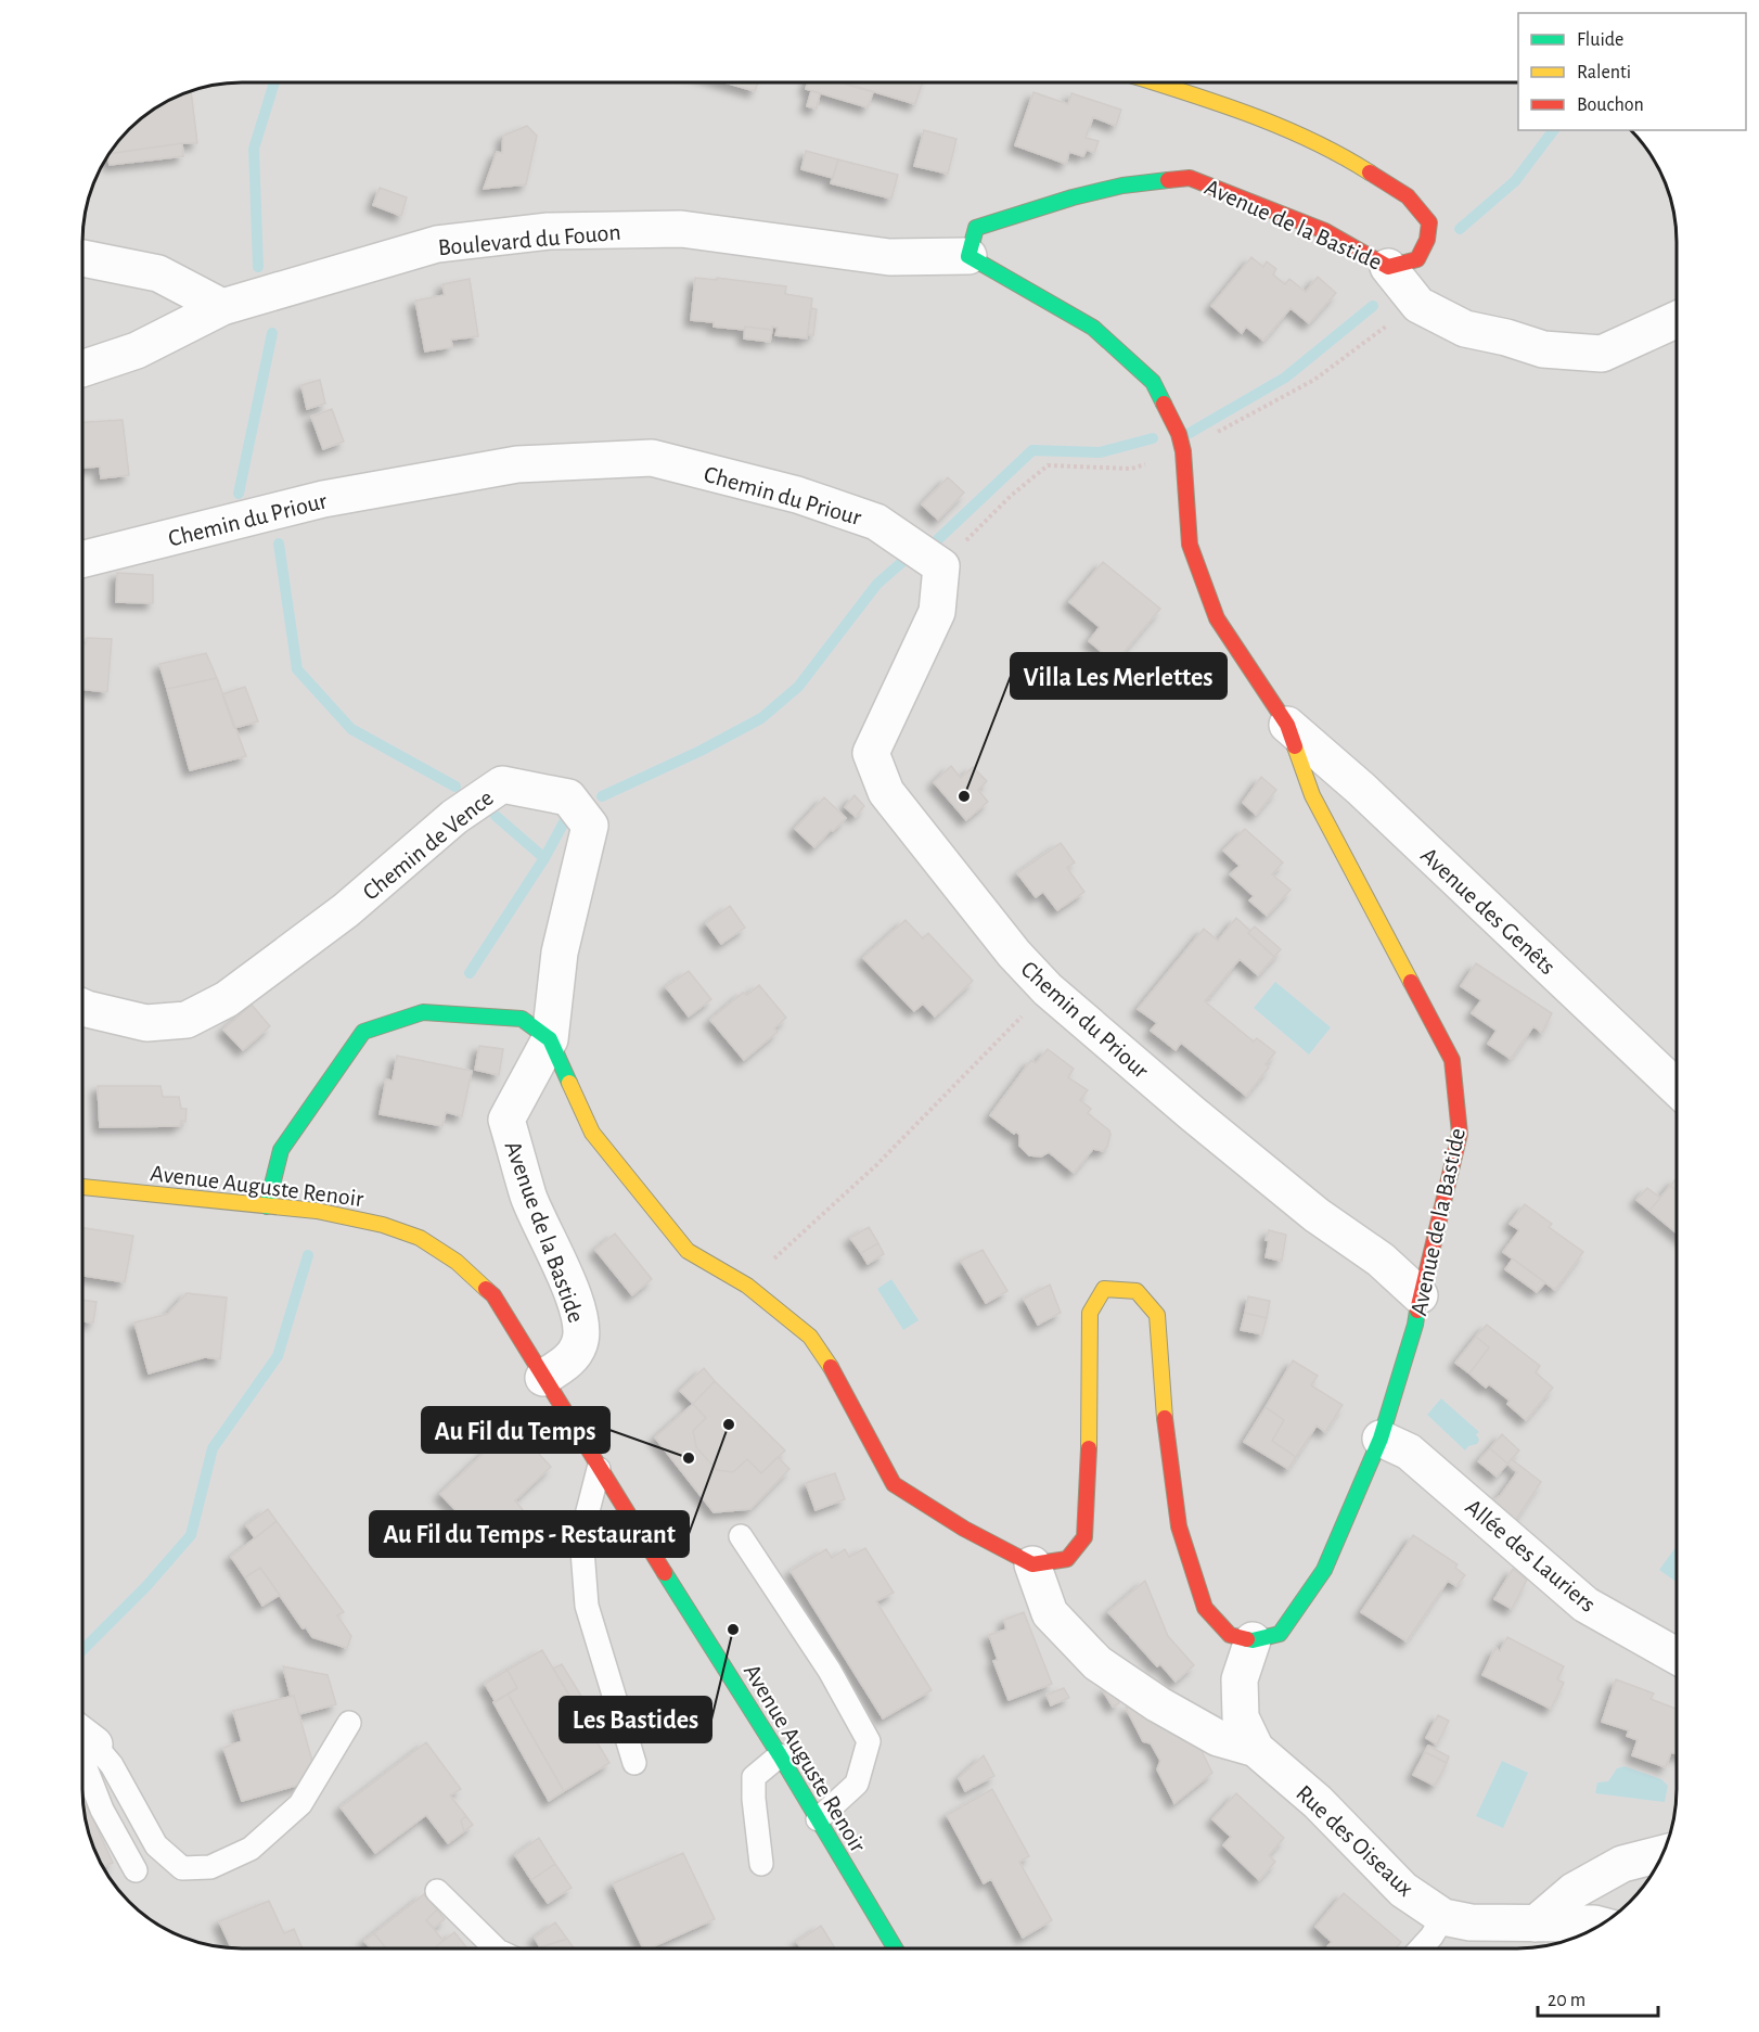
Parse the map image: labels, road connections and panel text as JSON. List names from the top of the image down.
{
  "streets": {
    "street": [
      "Avenue de la Bastide",
      "Boulevard du Fouon",
      "Chemin du Priour",
      "Chemin de Vence",
      "Avenue des Genêts",
      "Avenue Auguste Renoir",
      "Allée des Lauriers",
      "Rue des Oiseaux"
    ]
  },
  "crossings": [
    ["Avenue de la Bastide", "Boulevard du Fouon"],
    ["Avenue de la Bastide", "Chemin du Priour"],
    ["Avenue de la Bastide", "Chemin de Vence"],
    ["Avenue de la Bastide", "Avenue des Genêts"],
    ["Avenue de la Bastide", "Avenue Auguste Renoir"],
    ["Avenue de la Bastide", "Allée des Lauriers"],
    ["Avenue de la Bastide", "Rue des Oiseaux"]
  ],
  "places": [
    "Villa Les Merlettes",
    "Au Fil du Temps - Restaurant",
    "Au Fil du Temps",
    "Les Bastides"
  ],
  "legend": ["Fluide", "Ralenti", "Bouchon"],
  "scale_bar": "20 m"
}
